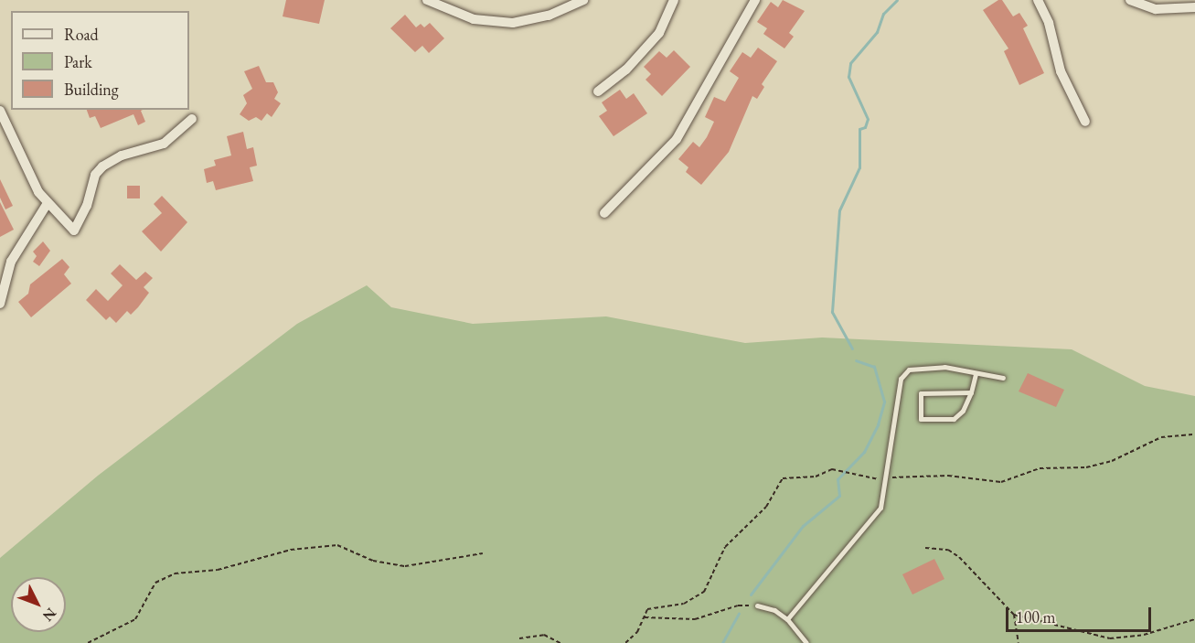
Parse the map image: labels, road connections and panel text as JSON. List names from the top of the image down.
{
  "legend": ["Road", "Park", "Building"],
  "scale_bar": "100 m",
  "north": "bottom right"
}
